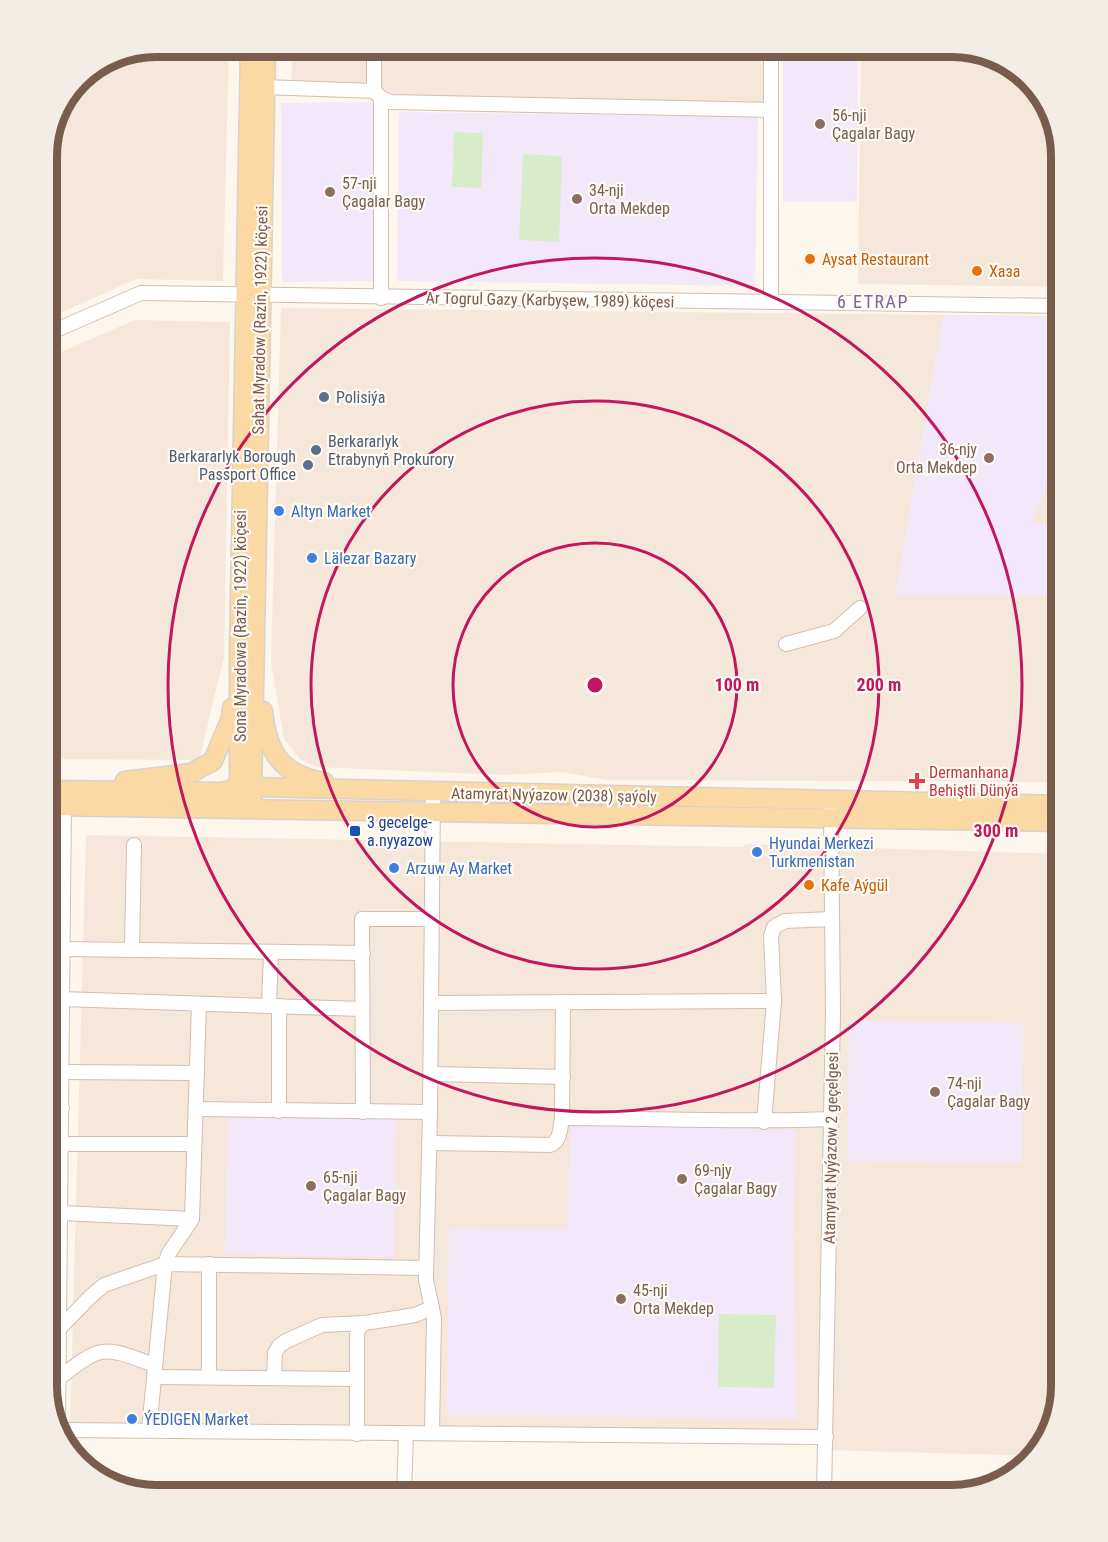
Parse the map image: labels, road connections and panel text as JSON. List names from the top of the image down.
{
  "streets": {
    "main road": ["Sahat Myradow (Razin, 1922) köçesi", "Sona Myradowa (Razin, 1922) köçesi", "Atamyrat Nyýazow (2038) şaýoly"],
    "street": ["Ar Togrul Gazy (Karbyşew, 1989) köçesi", "Atamyrat Nyýazow 2 geçelgesi"]
  },
  "crossings": [
    ["Ar Togrul Gazy (Karbyşew, 1989) köçesi", "Sahat Myradow (Razin, 1922) köçesi"],
    ["Ar Togrul Gazy (Karbyşew, 1989) köçesi", "Sona Myradowa (Razin, 1922) köçesi"],
    ["Sahat Myradow (Razin, 1922) köçesi", "Sona Myradowa (Razin, 1922) köçesi"],
    ["Sona Myradowa (Razin, 1922) köçesi", "Atamyrat Nyýazow (2038) şaýoly"],
    ["Atamyrat Nyýazow (2038) şaýoly", "Atamyrat Nyýazow 2 geçelgesi"]
  ],
  "districts": ["6 ETRAP"],
  "places": {
    "other": [
      "56-nji Çagalar Bagy",
      "57-nji Çagalar Bagy",
      "34-nji Orta Mekdep",
      "Aysat Restaurant",
      "Хаза",
      "Polisiýa",
      "Berkararlyk Etrabynyň Prokurory",
      "36-njy Orta Mekdep",
      "Berkararlyk Borough Passport Office",
      "Altyn Market",
      "Lälezar Bazary",
      "Hyundai Merkezi Turkmenistan",
      "Arzuw Ay Market",
      "Kafe Aýgül",
      "74-nji Çagalar Bagy",
      "69-njy Çagalar Bagy",
      "65-nji Çagalar Bagy",
      "45-nji Orta Mekdep",
      "ÝEDIGEN Market"
    ],
    "health": ["Dermanhana Behiştli Dünýä"],
    "transit": ["3 gecelge- a.nyyazow"]
  },
  "rings": ["100 m", "200 m", "300 m"]
}
